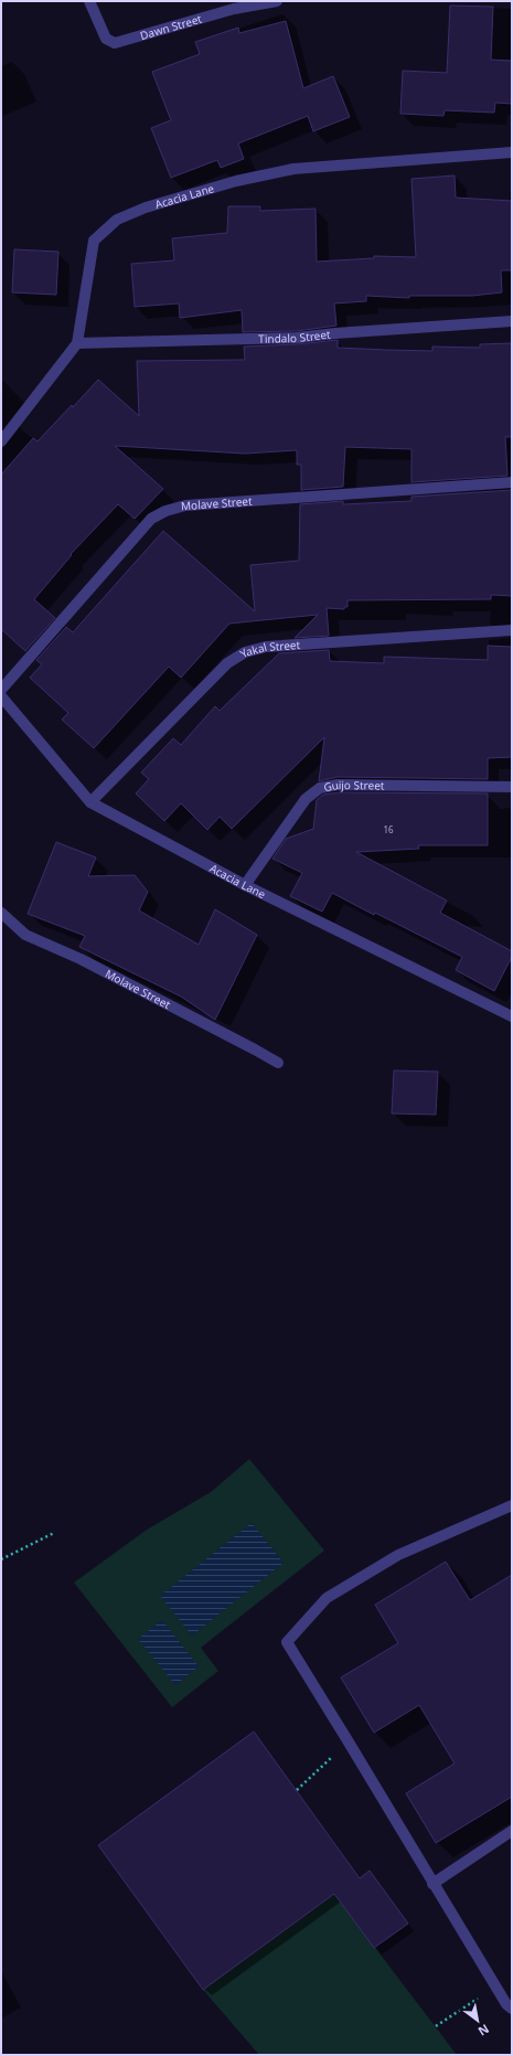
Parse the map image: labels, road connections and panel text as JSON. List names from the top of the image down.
{
  "streets": {
    "street": [
      "Dawn Street",
      "Acacia Lane",
      "Tindalo Street",
      "Molave Street",
      "Yakal Street",
      "Guijo Street"
    ]
  },
  "crossings": [
    ["Acacia Lane", "Tindalo Street"],
    ["Acacia Lane", "Yakal Street"],
    ["Acacia Lane", "Guijo Street"]
  ],
  "house_numbers": ["16"],
  "north": "bottom right"
}
